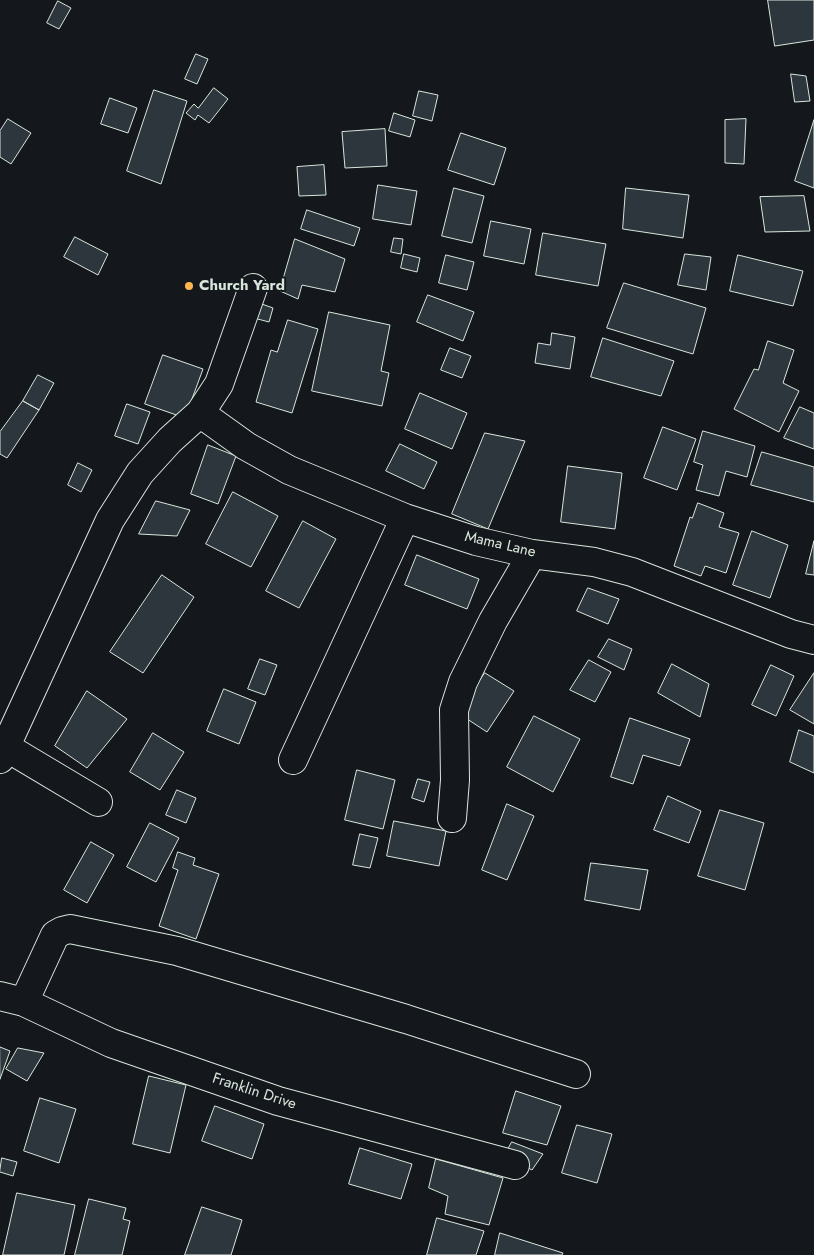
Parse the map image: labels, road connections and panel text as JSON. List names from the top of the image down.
{
  "streets": {
    "street": ["Mama Lane", "Franklin Drive"]
  },
  "places": ["Church Yard"]
}
